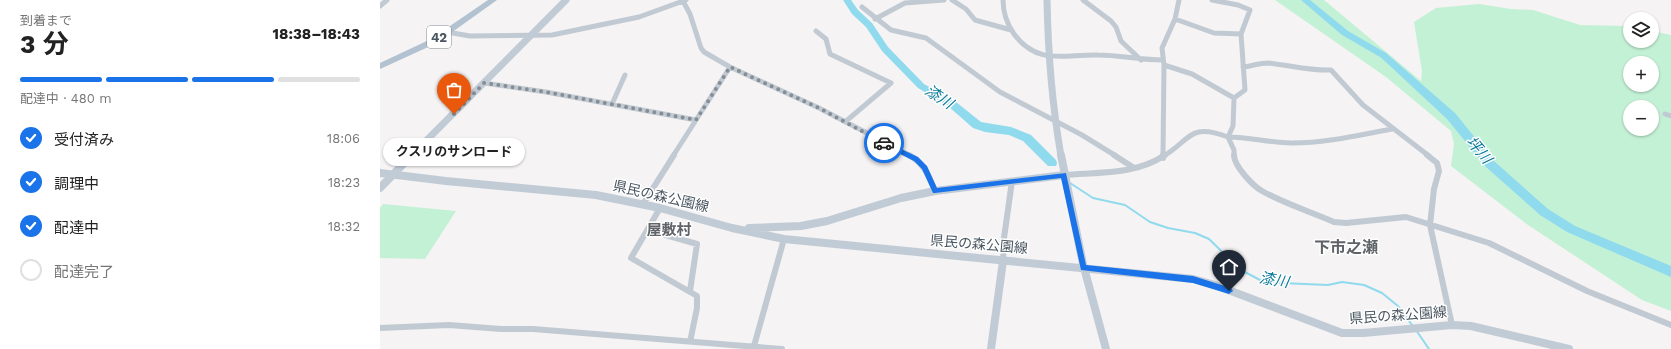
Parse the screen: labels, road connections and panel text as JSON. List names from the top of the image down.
{
  "streets": {
    "main road": ["42"],
    "street": ["県民の森公園線"]
  },
  "districts": ["屋敷村", "下市之瀬"],
  "water": ["漆川", "坪川"],
  "places": ["クスリのサンロード"],
  "page": {
    "heading": ["3 分", "到着まで", "18:38–18:43"],
    "map_buttons": ["+", "−"],
    "bar": "配達中 · 480 m",
    "list": [
      ["受付済み", "18:06"],
      ["調理中", "18:23"],
      ["配達中", "18:32"],
      "配達完了"
    ],
    "bubble": "クスリのサンロード"
  }
}
